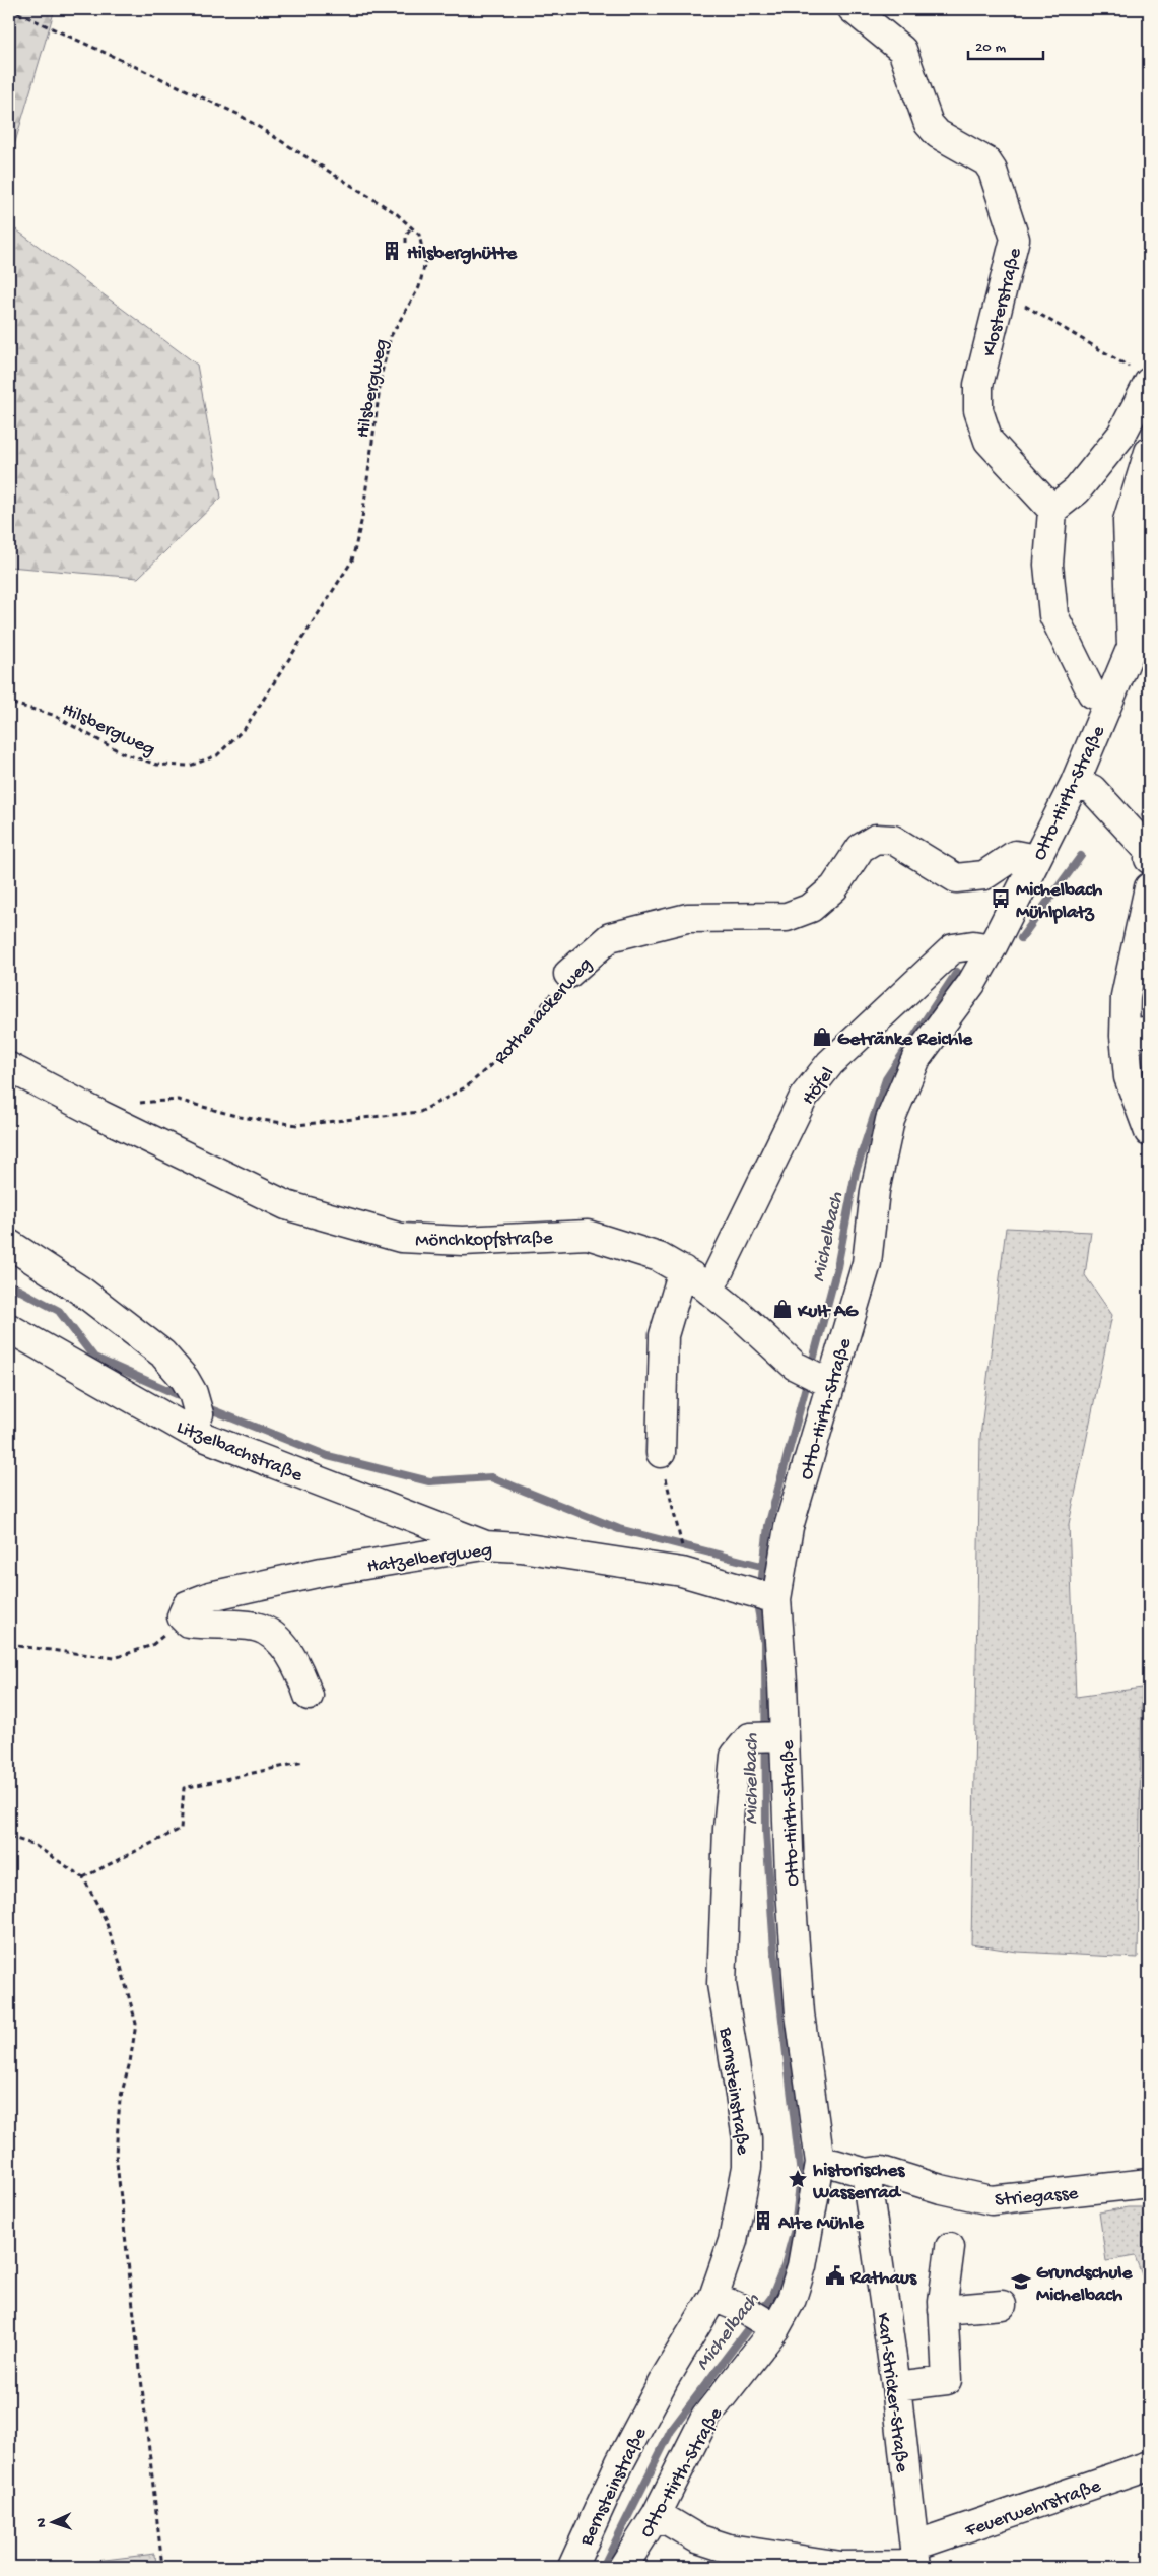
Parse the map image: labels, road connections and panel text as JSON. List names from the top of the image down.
{
  "streets": {
    "street": [
      "Klosterstraße",
      "Otto-Hirth-Straße",
      "Rothenackerweg",
      "Höfel",
      "Mönchkopfstraße",
      "Litzelbachstraße",
      "Hatzelbergweg",
      "Bernsteinstraße",
      "Striegasse",
      "Karl-Stricker-Straße",
      "Feuerwehrstraße"
    ],
    "path": ["Hilsbergweg"]
  },
  "crossings": [
    ["Otto-Hirth-Straße", "Rothenackerweg"],
    ["Otto-Hirth-Straße", "Höfel"],
    ["Otto-Hirth-Straße", "Mönchkopfstraße"],
    ["Otto-Hirth-Straße", "Hatzelbergweg"],
    ["Otto-Hirth-Straße", "Bernsteinstraße"],
    ["Otto-Hirth-Straße", "Feuerwehrstraße"],
    ["Höfel", "Mönchkopfstraße"],
    ["Litzelbachstraße", "Hatzelbergweg"],
    ["Striegasse", "Karl-Stricker-Straße"],
    ["Karl-Stricker-Straße", "Feuerwehrstraße"]
  ],
  "water": ["Michelbach"],
  "places": {
    "building": ["Hilsberghütte", "Alte Mühle"],
    "bus stop": ["Michelbach Mühlplatz"],
    "shop": ["Getränke Reichle", "Kult AG"],
    "place": ["historisches Wasserrad"],
    "public building": ["Rathaus"],
    "school or university": ["Grundschule Michelbach"]
  },
  "scale_bar": "20 m",
  "north": "left"
}
